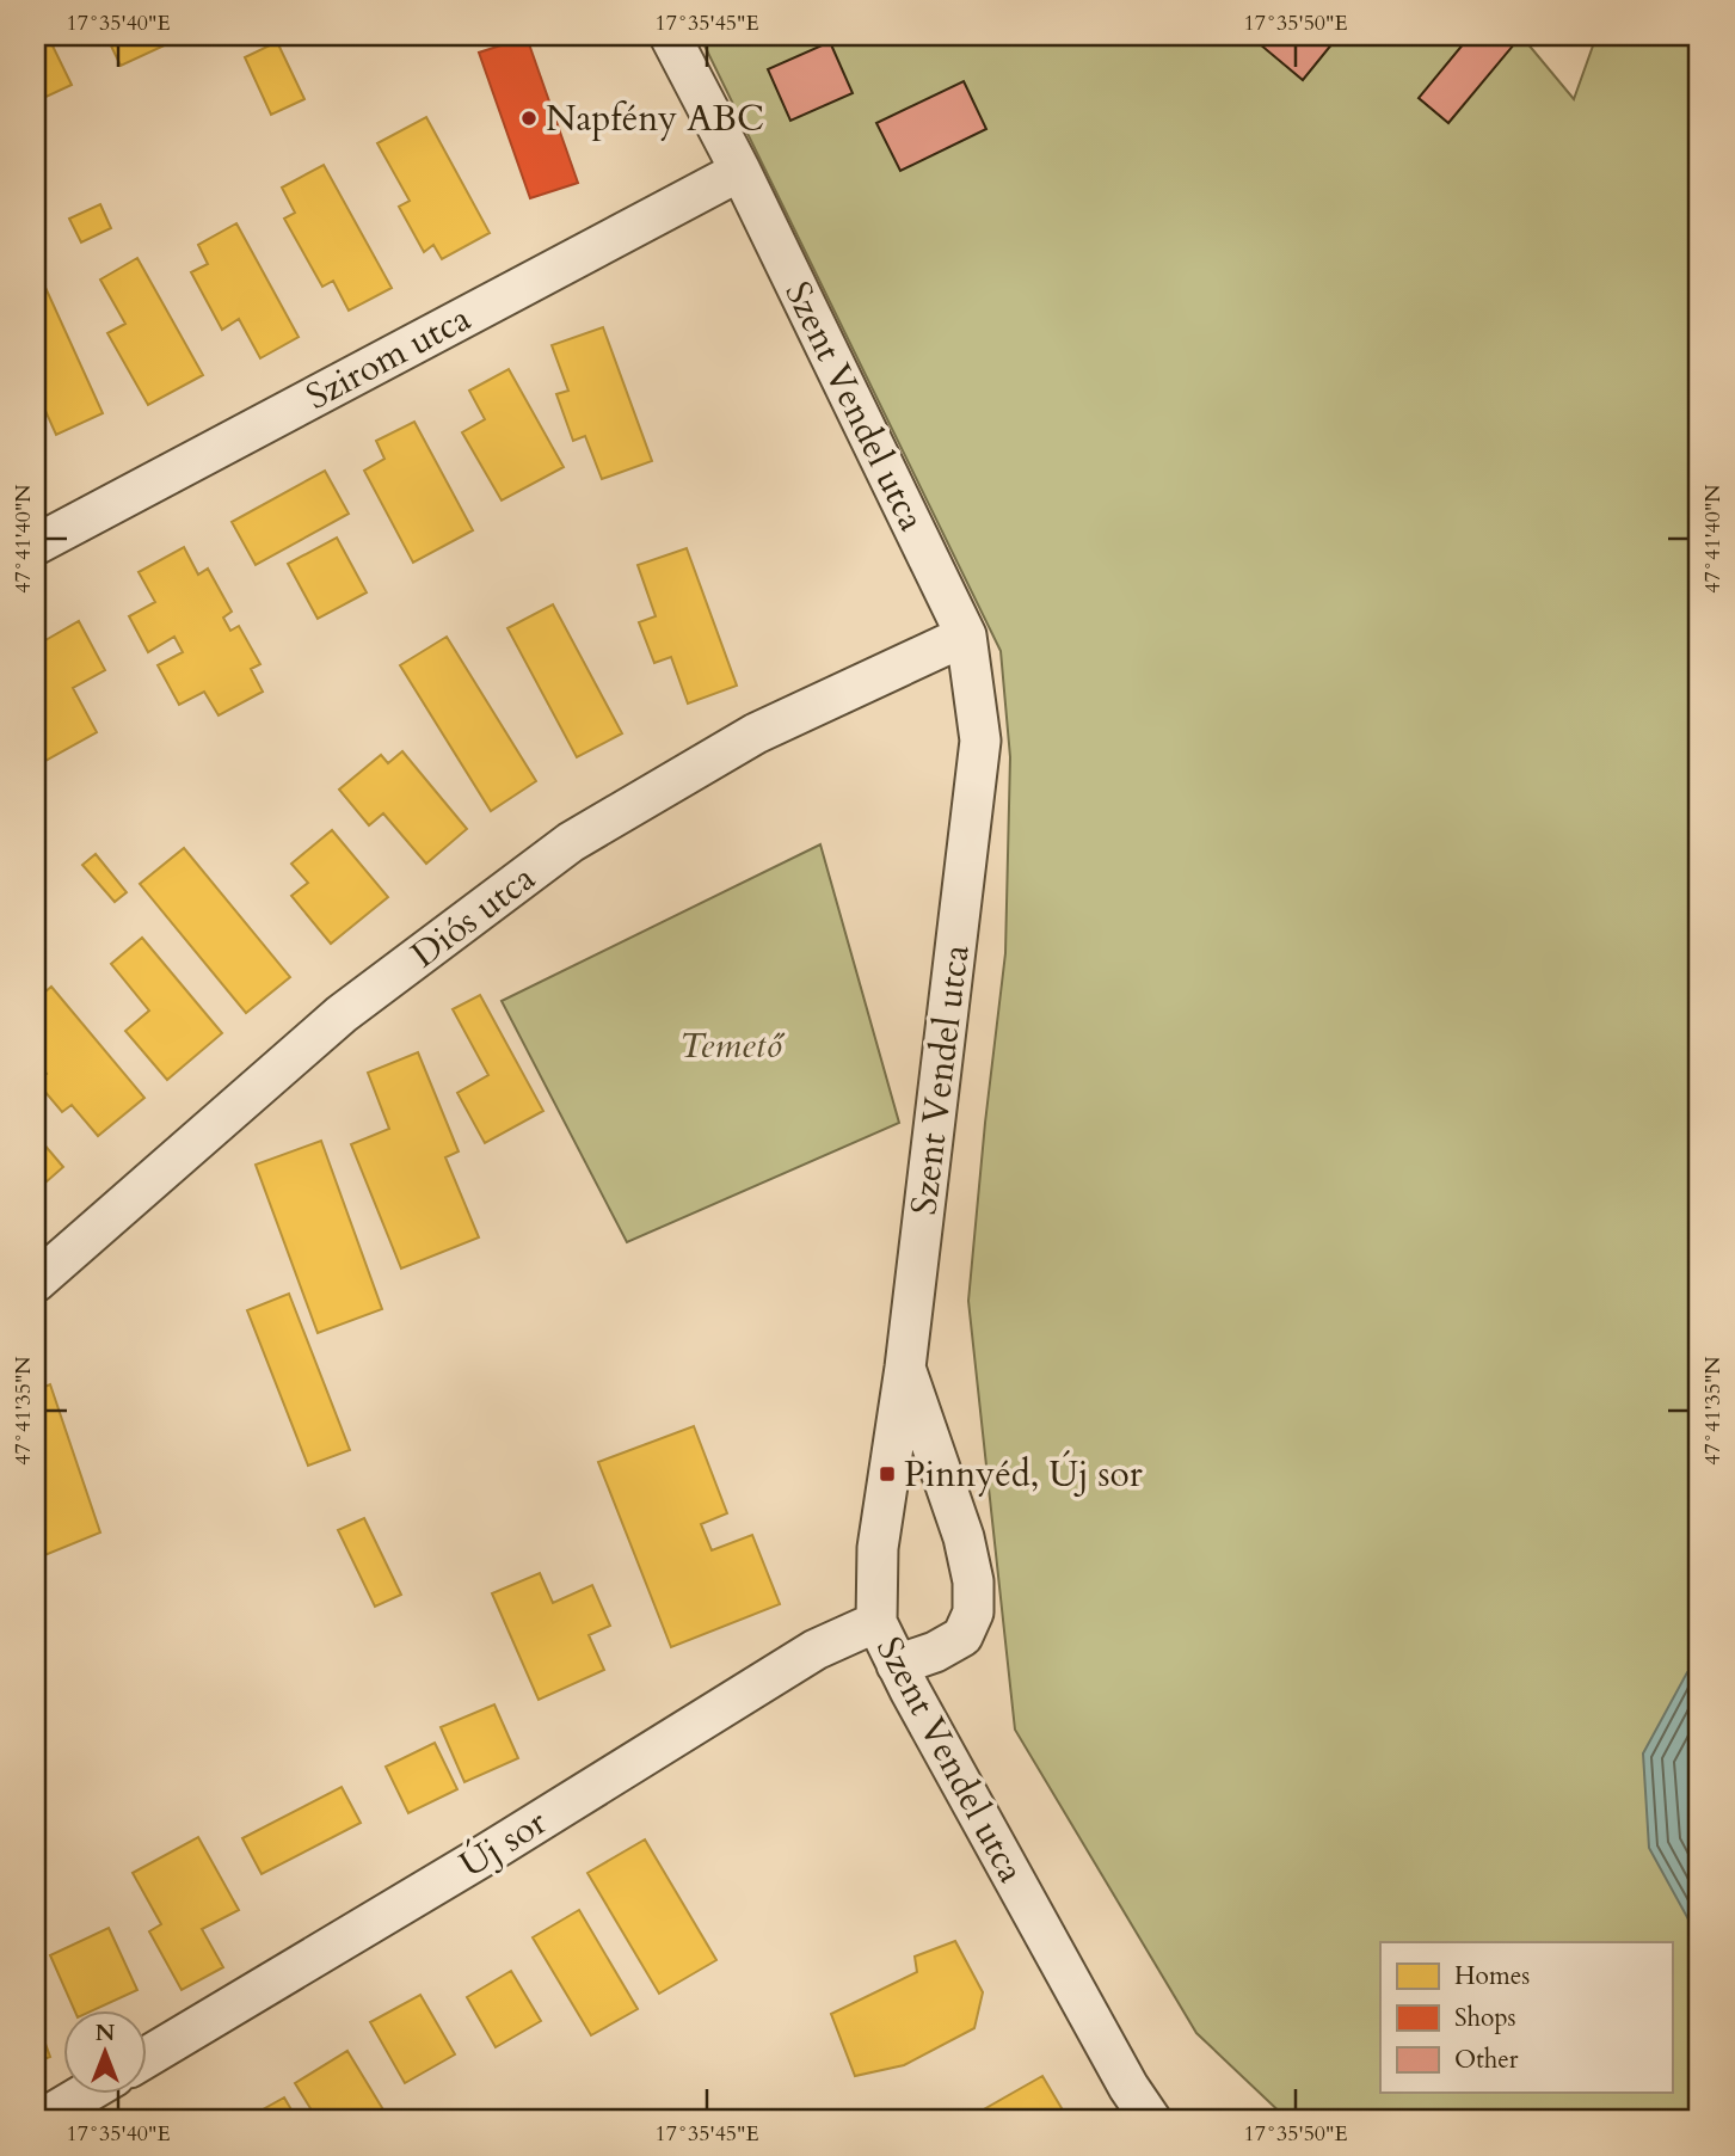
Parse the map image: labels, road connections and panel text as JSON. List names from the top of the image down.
{
  "streets": {
    "street": [
      "Szirom utca",
      "Szent Vendel utca",
      "Diós utca",
      "Új sor"
    ]
  },
  "crossings": [
    ["Szirom utca", "Szent Vendel utca"],
    ["Szent Vendel utca", "Diós utca"],
    ["Szent Vendel utca", "Új sor"]
  ],
  "parks": ["Temető"],
  "places": {
    "other": ["Napfény ABC"],
    "transit": ["Pinnyéd, Új sor"]
  },
  "legend": ["Homes", "Shops", "Other"],
  "north": "top",
  "coordinates": [
    "17°35'40\"E",
    "17°35'45\"E",
    "17°35'50\"E",
    "47°41'40\"N",
    "47°41'35\"N"
  ]
}
